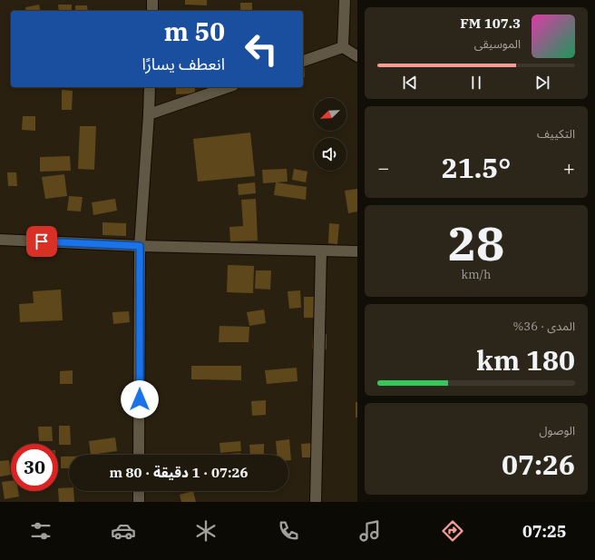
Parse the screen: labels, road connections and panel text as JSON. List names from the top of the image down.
{
  "north": "bottom left",
  "page": {
    "turn": ["50 m", "انعطف يسارًا"],
    "song": ["107.3 FM", "الموسيقى"],
    "tile": [
      "التكييف",
      ["28", "km/h"],
      ["المدى · 36%", "180 km"],
      ["الوصول", "07:26"]
    ],
    "heat": ["−", "21.5°", "+"],
    "limit": "30",
    "trip": "07:26 · 1 دقيقة · 80 m",
    "tabs": "07:25"
  }
}
